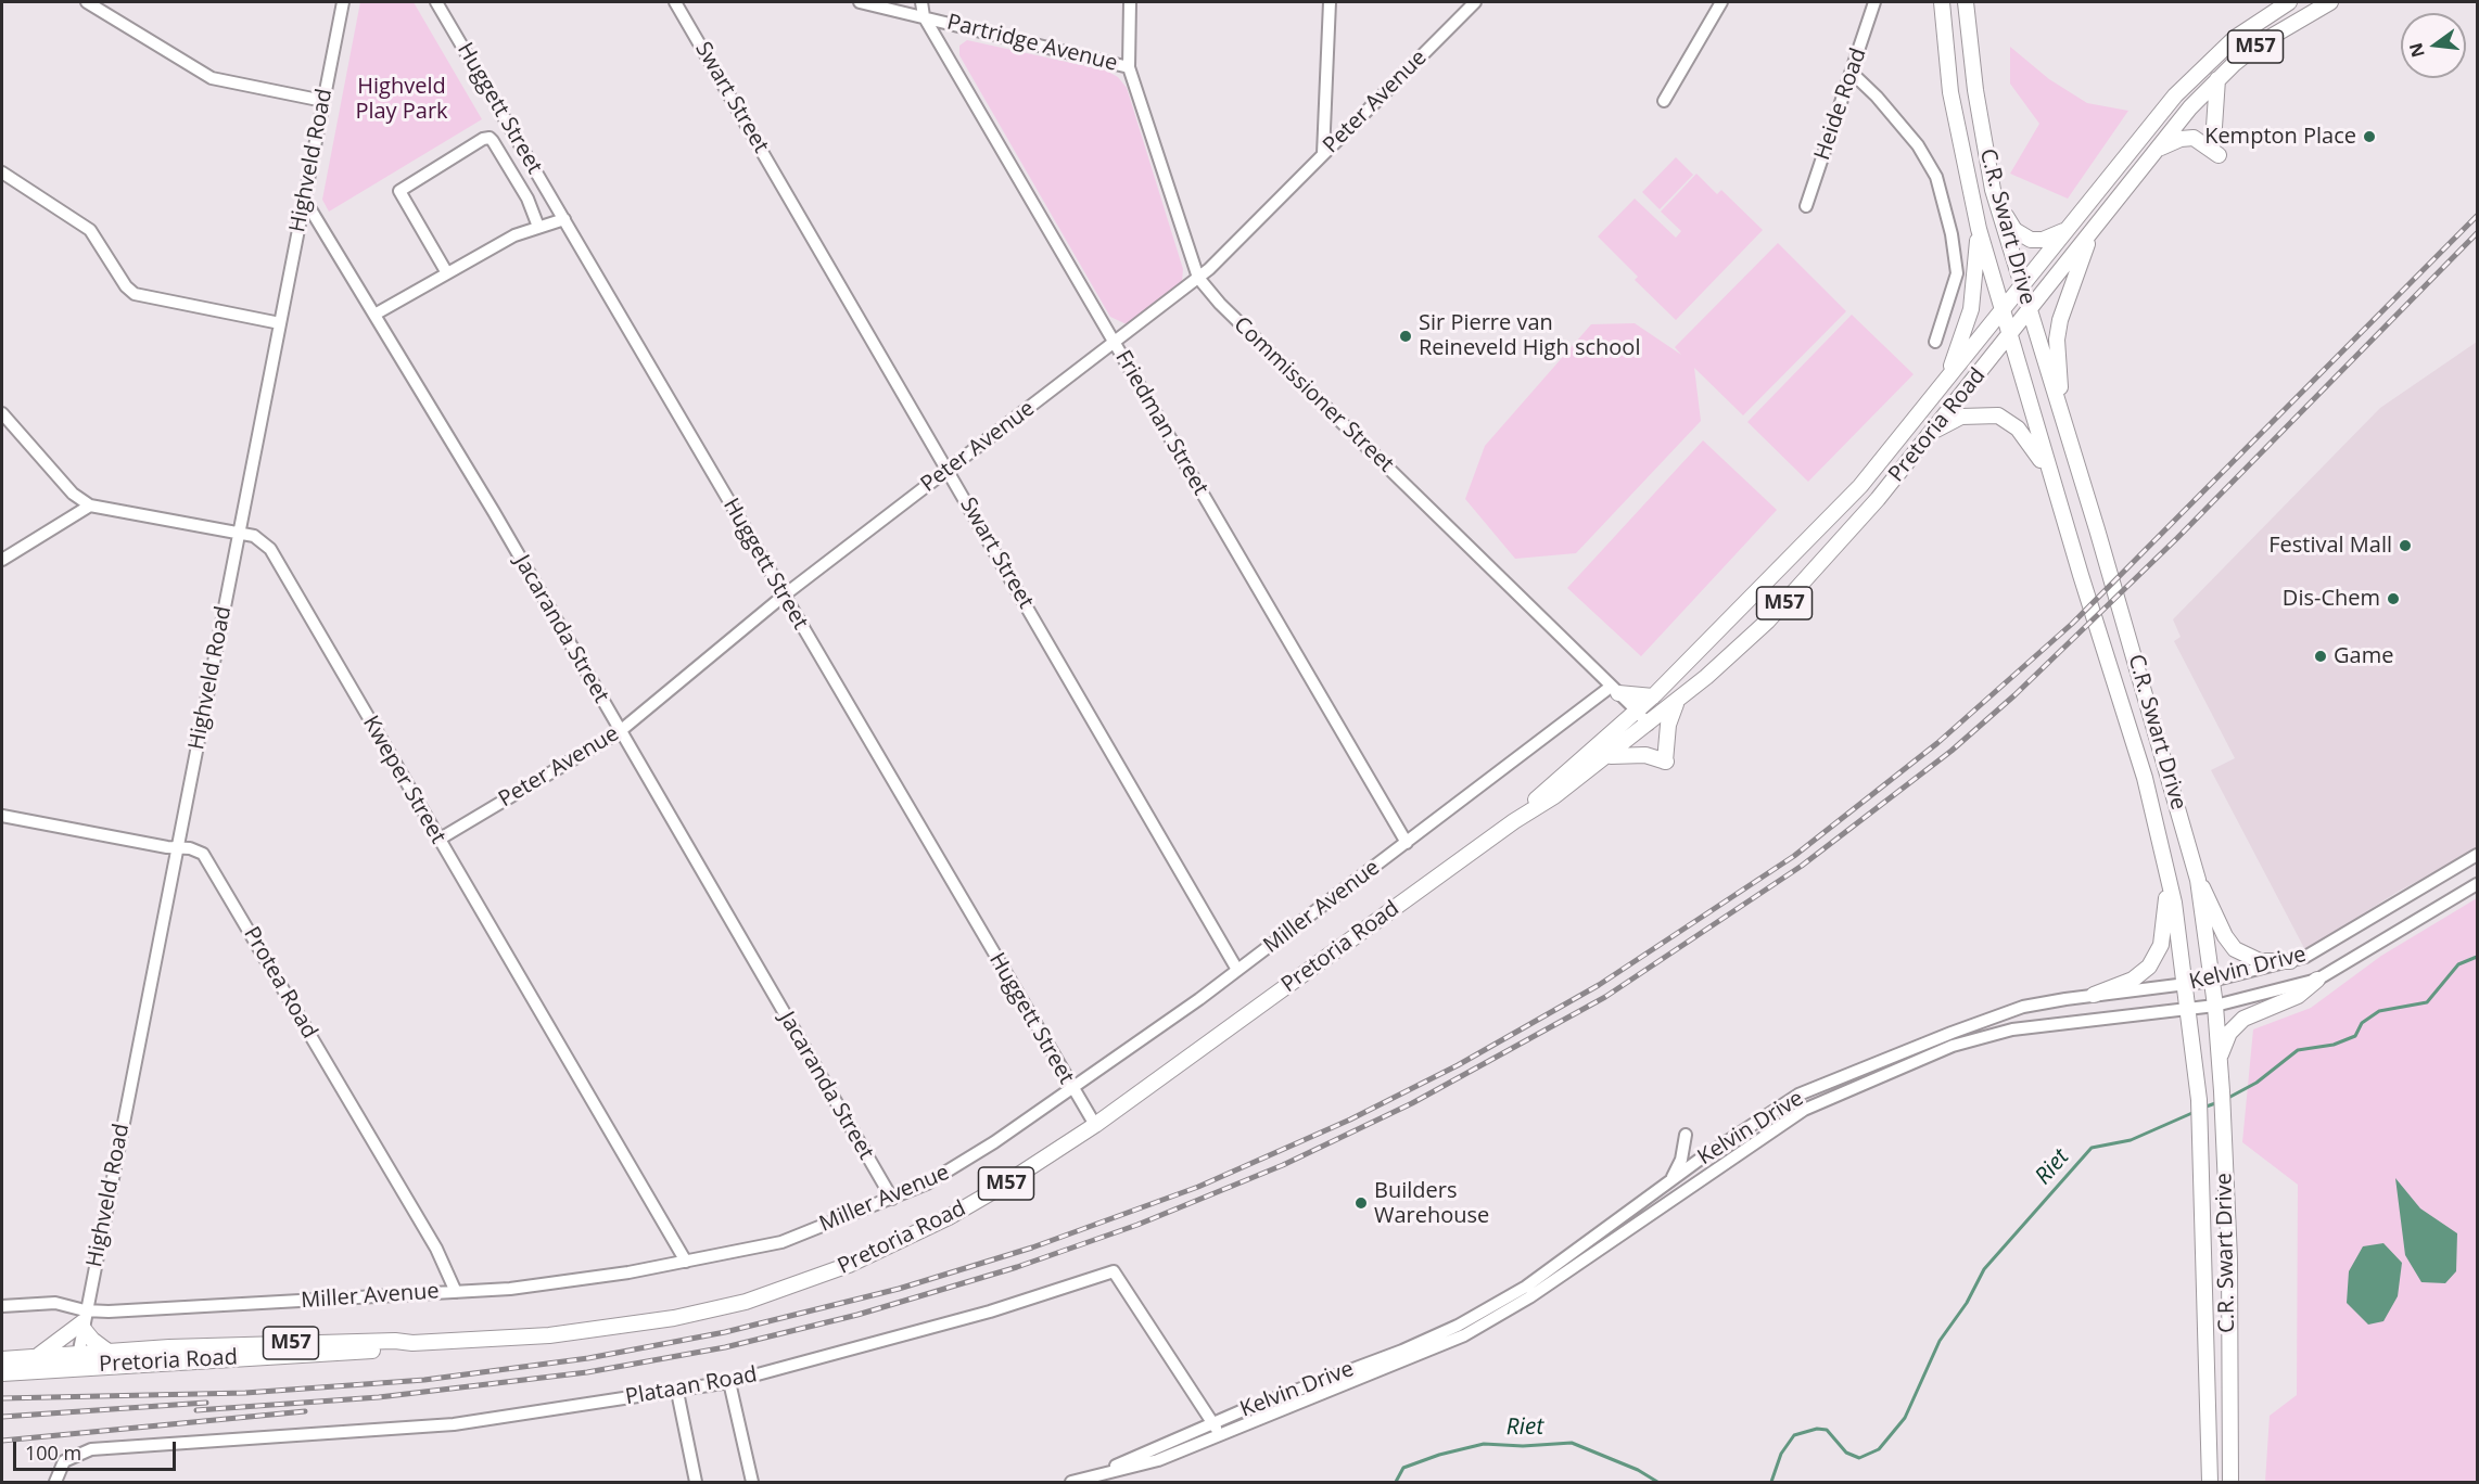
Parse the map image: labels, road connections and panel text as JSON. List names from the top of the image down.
{
  "streets": {
    "main road": ["M57", "C.R. Swart Drive", "Pretoria Road"],
    "street": [
      "Partridge Avenue",
      "Swart Street",
      "Peter Avenue",
      "Heide Road",
      "Huggett Street",
      "Highveld Road",
      "Commissioner Street",
      "Friedman Street",
      "Jacaranda Street",
      "Kweper Street",
      "Miller Avenue",
      "Kelvin Drive",
      "Protea Road",
      "Plataan Road"
    ]
  },
  "crossings": [
    ["Partridge Avenue", "Commissioner Street"],
    ["Partridge Avenue", "Friedman Street"],
    ["M57", "Highveld Road"],
    ["M57", "Miller Avenue"],
    ["Swart Street", "Peter Avenue"],
    ["Swart Street", "Miller Avenue"],
    ["Peter Avenue", "Huggett Street"],
    ["Peter Avenue", "Commissioner Street"],
    ["Peter Avenue", "Friedman Street"],
    ["Peter Avenue", "Jacaranda Street"],
    ["Peter Avenue", "Kweper Street"],
    ["Huggett Street", "Pretoria Road"],
    ["Huggett Street", "Miller Avenue"],
    ["Highveld Road", "Pretoria Road"],
    ["Highveld Road", "Jacaranda Street"],
    ["Highveld Road", "Kweper Street"],
    ["Highveld Road", "Miller Avenue"],
    ["Highveld Road", "Protea Road"],
    ["C.R. Swart Drive", "Pretoria Road"],
    ["C.R. Swart Drive", "Kelvin Drive"],
    ["Commissioner Street", "Pretoria Road"],
    ["Commissioner Street", "Miller Avenue"],
    ["Friedman Street", "Miller Avenue"],
    ["Jacaranda Street", "Miller Avenue"],
    ["Kweper Street", "Miller Avenue"],
    ["Miller Avenue", "Protea Road"],
    ["Kelvin Drive", "Plataan Road"]
  ],
  "water": ["Riet"],
  "parks": ["Highveld Play Park"],
  "places": [
    "Kempton Place",
    "Sir Pierre van Reineveld High school",
    "Festival Mall",
    "Dis-Chem",
    "Game",
    "Builders Warehouse"
  ],
  "scale_bar": "100 m",
  "north": "left"
}
